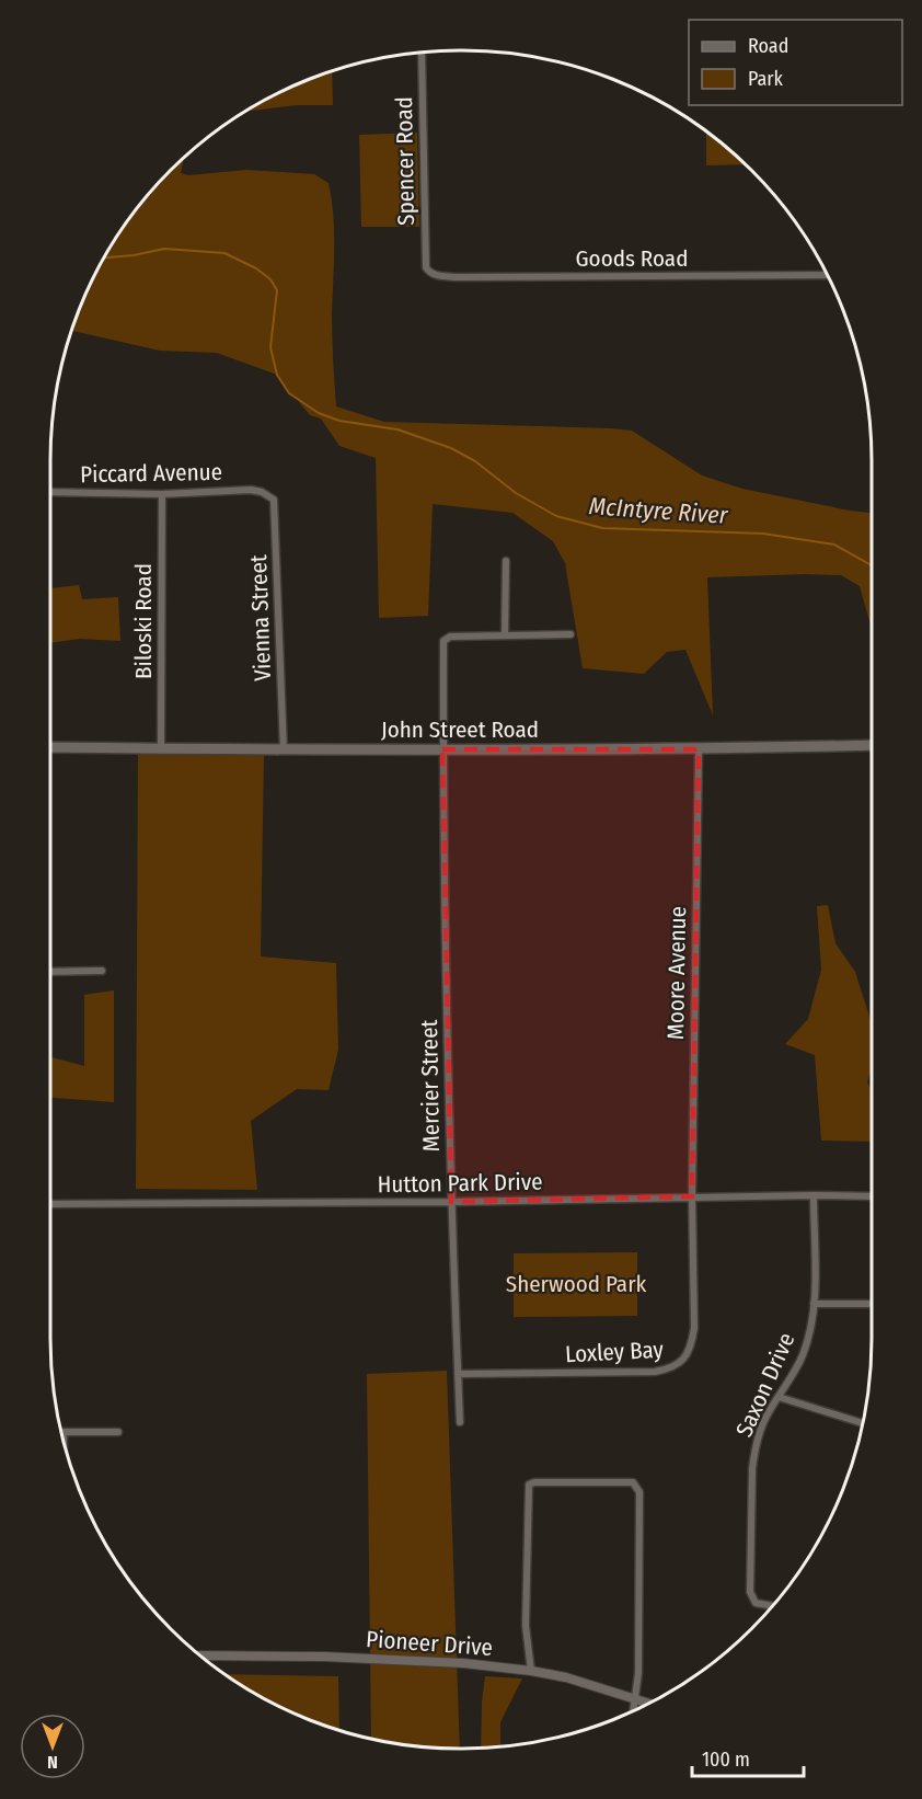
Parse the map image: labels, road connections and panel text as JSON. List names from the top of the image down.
{
  "streets": {
    "main road": ["John Street Road"],
    "street": [
      "Spencer Road",
      "Goods Road",
      "Piccard Avenue",
      "Vienna Street",
      "Biloski Road",
      "Moore Avenue",
      "Mercier Street",
      "Hutton Park Drive",
      "Loxley Bay",
      "Saxon Drive",
      "Pioneer Drive"
    ]
  },
  "crossings": [
    ["Spencer Road", "Goods Road"],
    ["Piccard Avenue", "Vienna Street"],
    ["Piccard Avenue", "Biloski Road"],
    ["Vienna Street", "John Street Road"],
    ["Biloski Road", "John Street Road"],
    ["John Street Road", "Moore Avenue"],
    ["John Street Road", "Mercier Street"],
    ["Moore Avenue", "Hutton Park Drive"],
    ["Moore Avenue", "Loxley Bay"],
    ["Mercier Street", "Hutton Park Drive"],
    ["Mercier Street", "Loxley Bay"],
    ["Hutton Park Drive", "Loxley Bay"],
    ["Hutton Park Drive", "Saxon Drive"]
  ],
  "water": ["McIntyre River"],
  "parks": ["Sherwood Park"],
  "legend": ["Road", "Park"],
  "scale_bar": "100 m",
  "north": "bottom"
}
